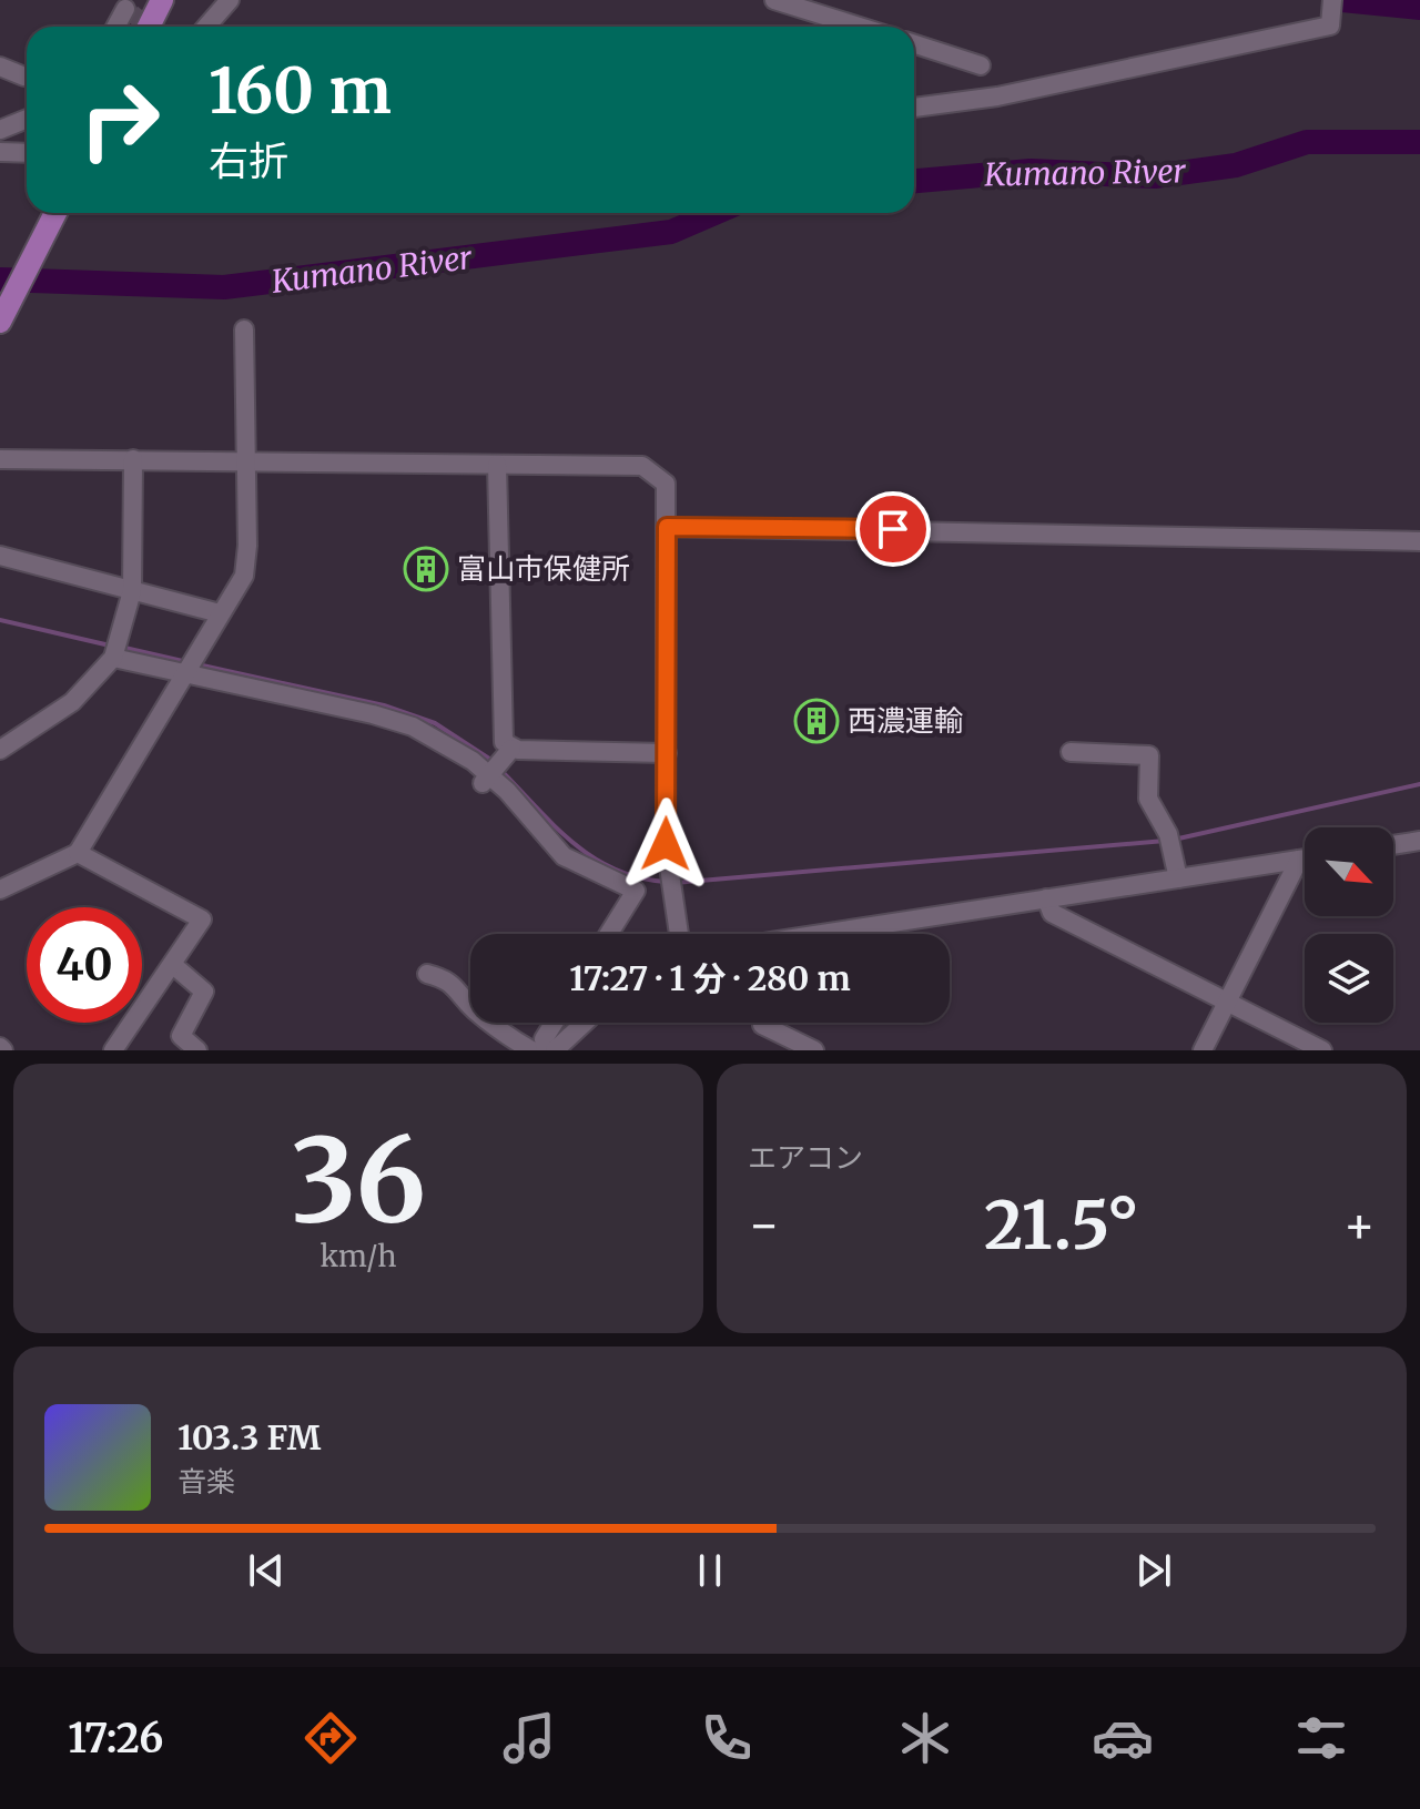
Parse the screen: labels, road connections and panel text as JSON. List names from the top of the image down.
{
  "water": ["Kumano River"],
  "places": {
    "building": ["富山市保健所", "西濃運輸"]
  },
  "north": "bottom right",
  "page": {
    "turn": ["160 m", "右折"],
    "limit": "40",
    "trip": "17:27 · 1 分 · 280 m",
    "tile": [
      ["36", "km/h"],
      "エアコン"
    ],
    "heat": ["−", "21.5°", "+"],
    "song": ["103.3 FM", "音楽"],
    "tabs": "17:26"
  }
}
